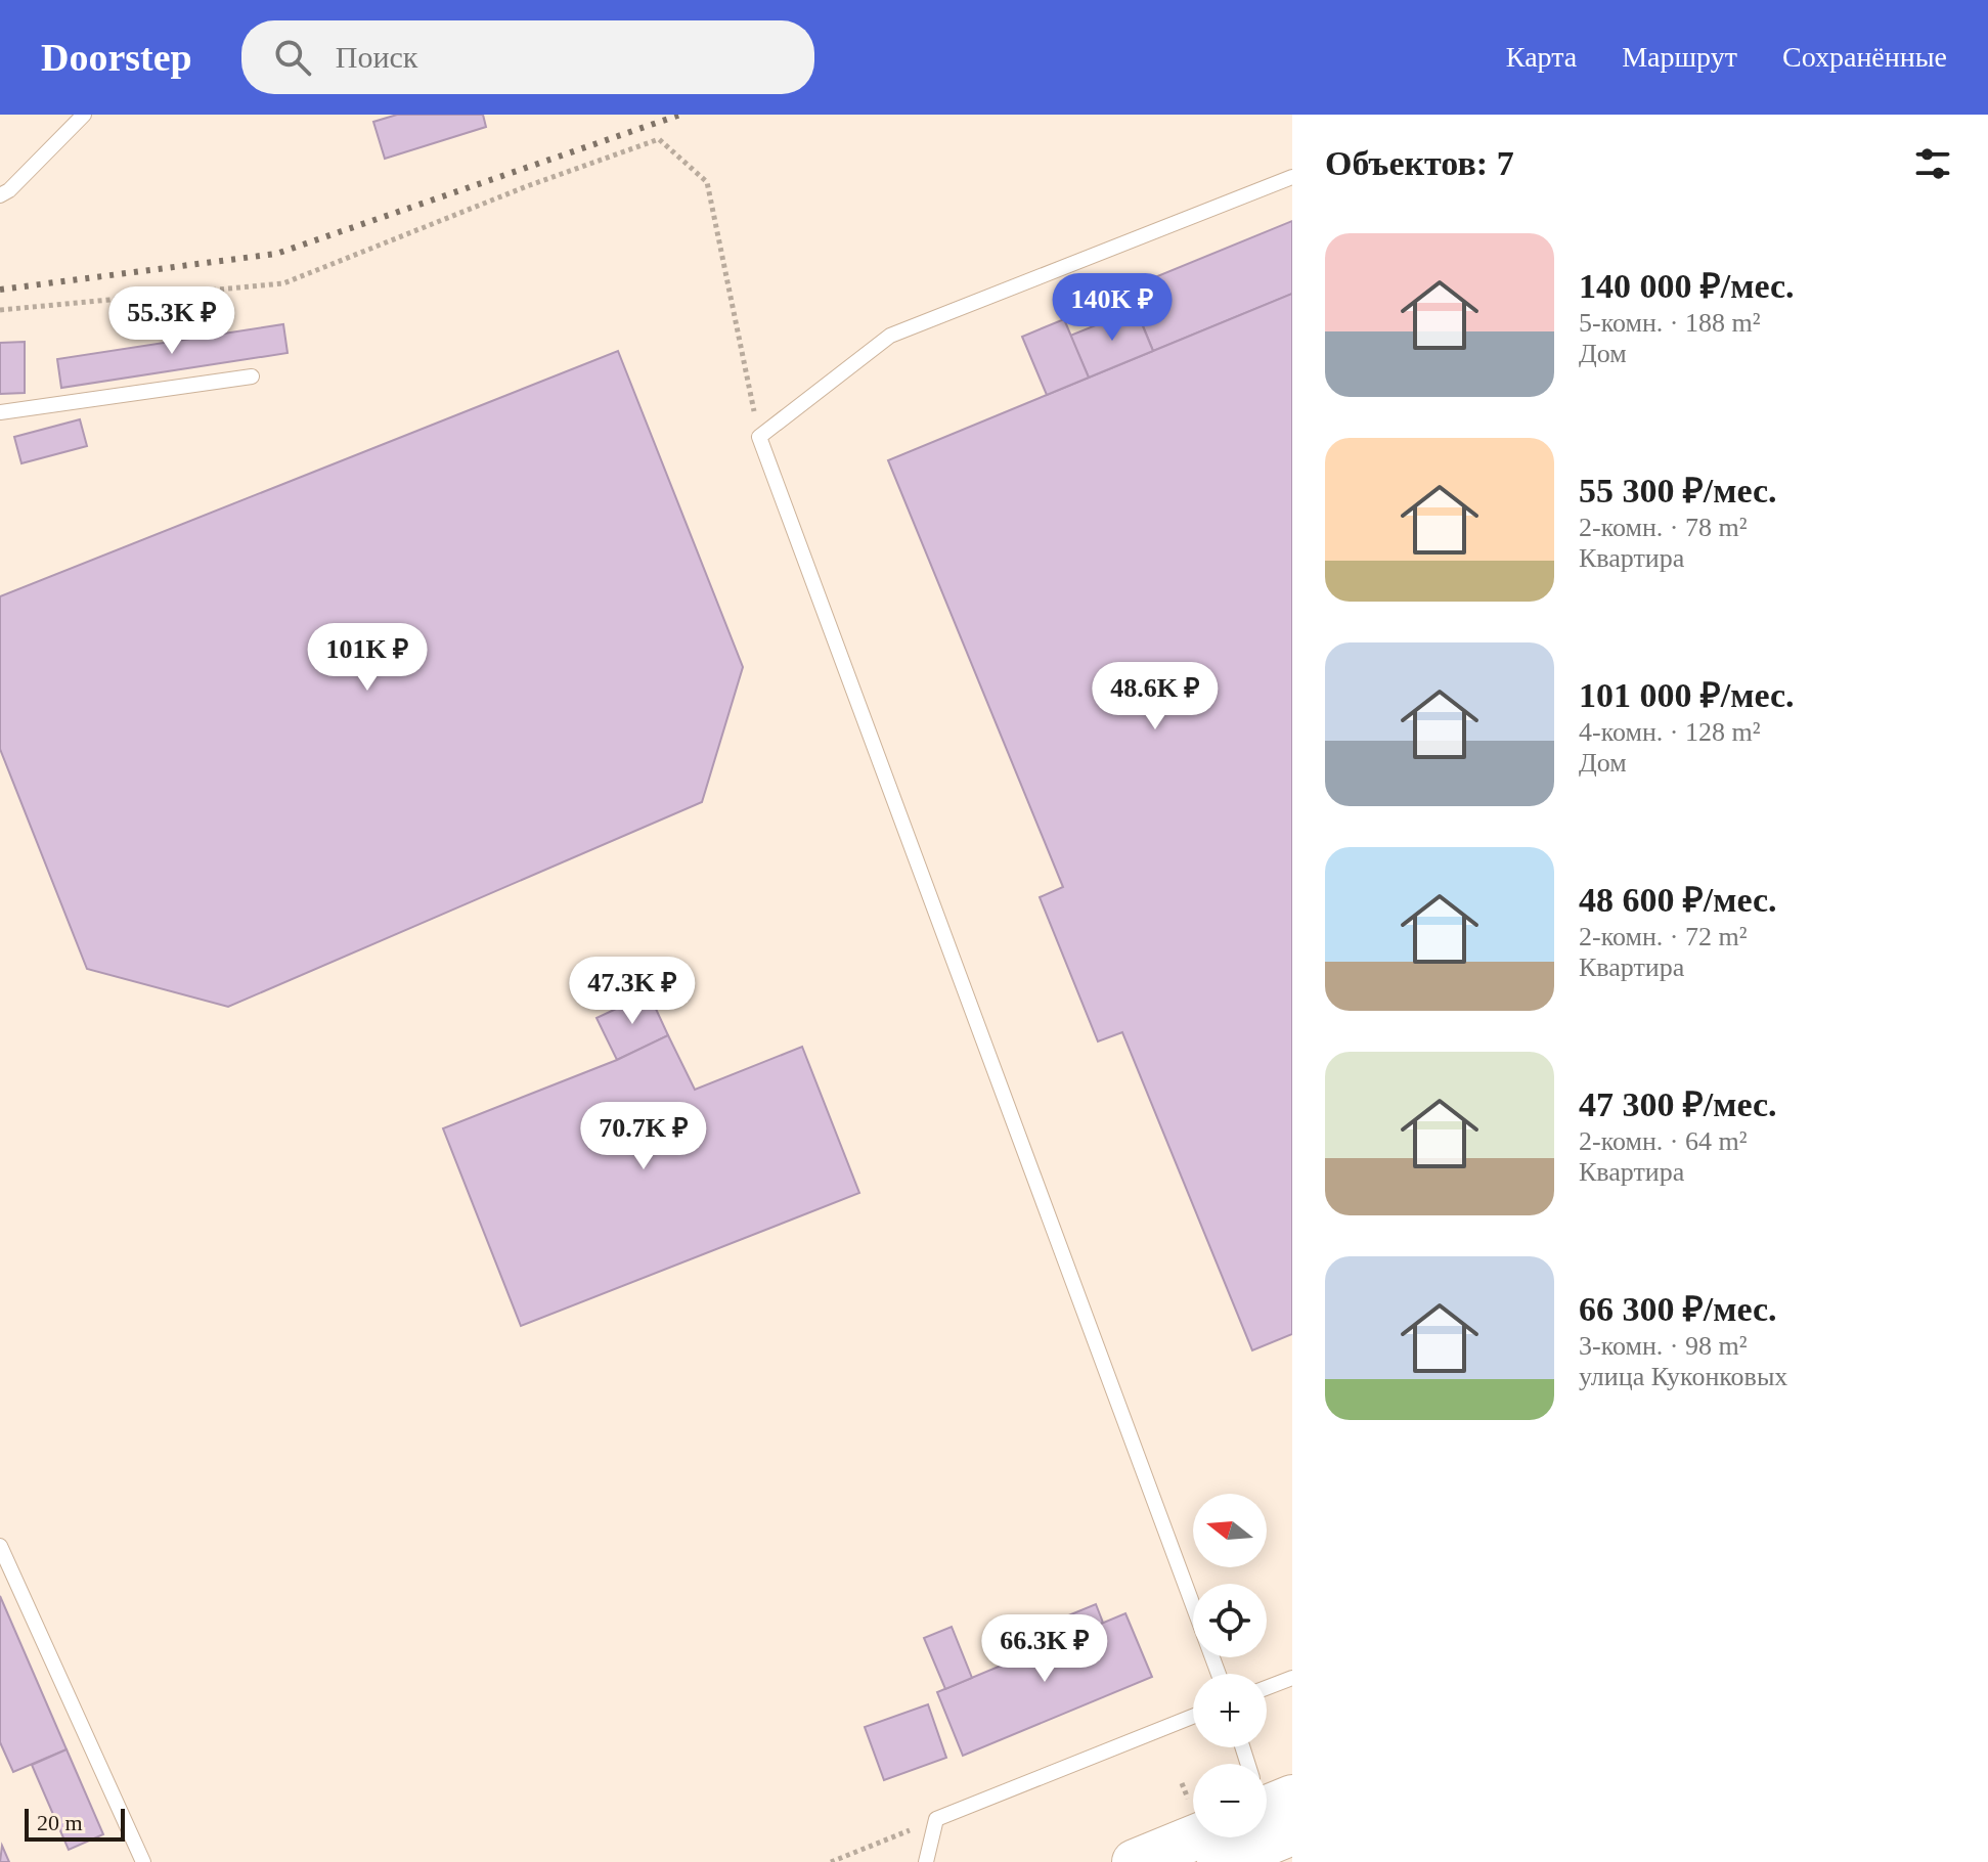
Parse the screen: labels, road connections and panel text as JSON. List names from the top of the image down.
{
  "scale_bar": "20 m",
  "north": "left",
  "page": {
    "header": "Doorstep",
    "search": "Поиск",
    "nav": ["Карта", "Маршрут", "Сохранённые"],
    "heading": "Объектов: 7",
    "list": [
      {
        "name": "140 000 ₽/мес.",
        "note": "5-комн. · 188 m² · Дом"
      },
      {
        "name": "55 300 ₽/мес.",
        "note": "2-комн. · 78 m² · Квартира"
      },
      {
        "name": "101 000 ₽/мес.",
        "note": "4-комн. · 128 m² · Дом"
      },
      {
        "name": "48 600 ₽/мес.",
        "note": "2-комн. · 72 m² · Квартира"
      },
      {
        "name": "47 300 ₽/мес.",
        "note": "2-комн. · 64 m² · Квартира"
      },
      {
        "name": "66 300 ₽/мес.",
        "note": "3-комн. · 98 m² · улица Куконковых"
      }
    ],
    "price": [
      "140K ₽",
      "55.3K ₽",
      "101K ₽",
      "48.6K ₽",
      "47.3K ₽",
      "70.7K ₽",
      "66.3K ₽"
    ],
    "map_buttons": ["+", "−"],
    "scale": "20 m"
  }
}
